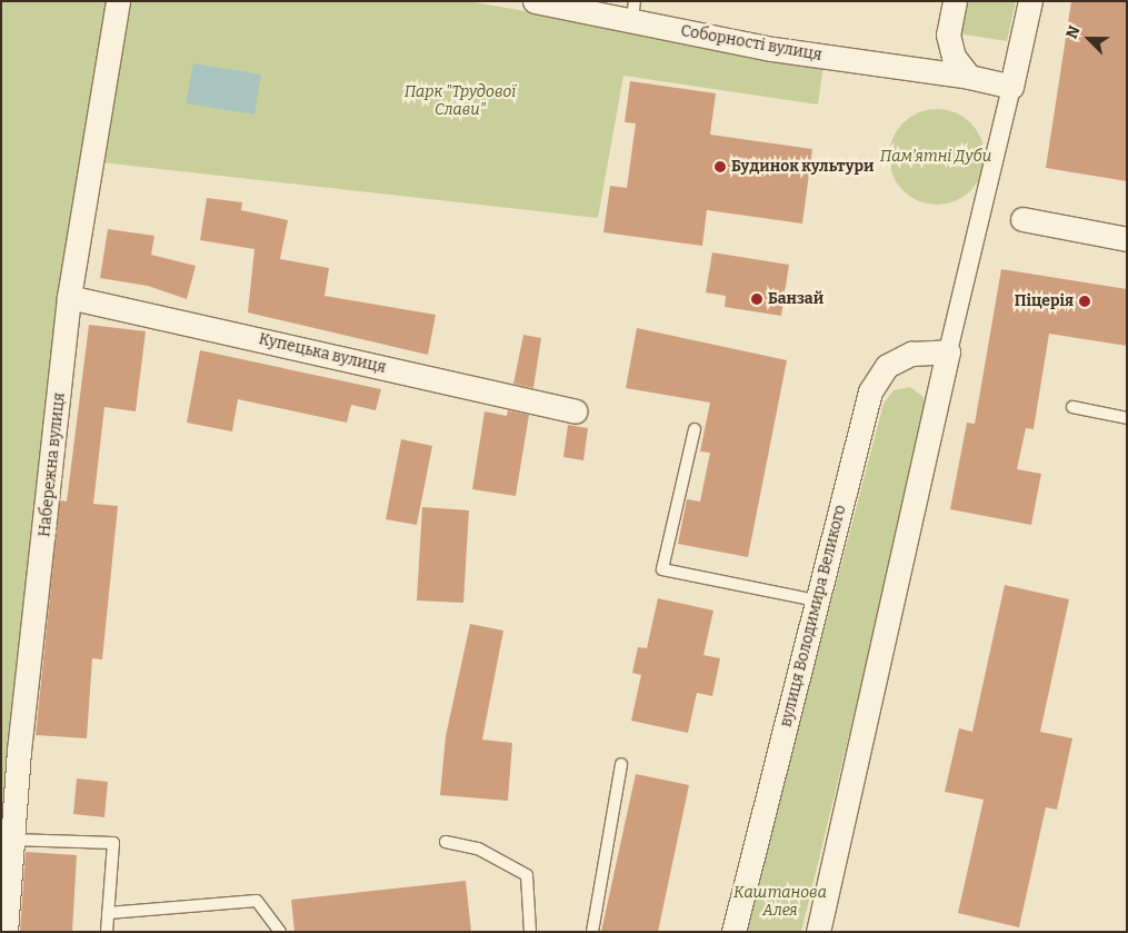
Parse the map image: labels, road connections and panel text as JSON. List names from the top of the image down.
{
  "streets": {
    "street": [
      "Соборності вулиця",
      "Купецька вулиця",
      "Набережна вулиця",
      "вулиця Володимира Великого"
    ]
  },
  "crossings": [
    ["Купецька вулиця", "Набережна вулиця"]
  ],
  "parks": ["Парк \"Трудової Слави\"", "Пам'ятні Дуби", "Каштанова Алея"],
  "places": ["Будинок культури", "Банзай", "Піцерія"],
  "north": "top left"
}
